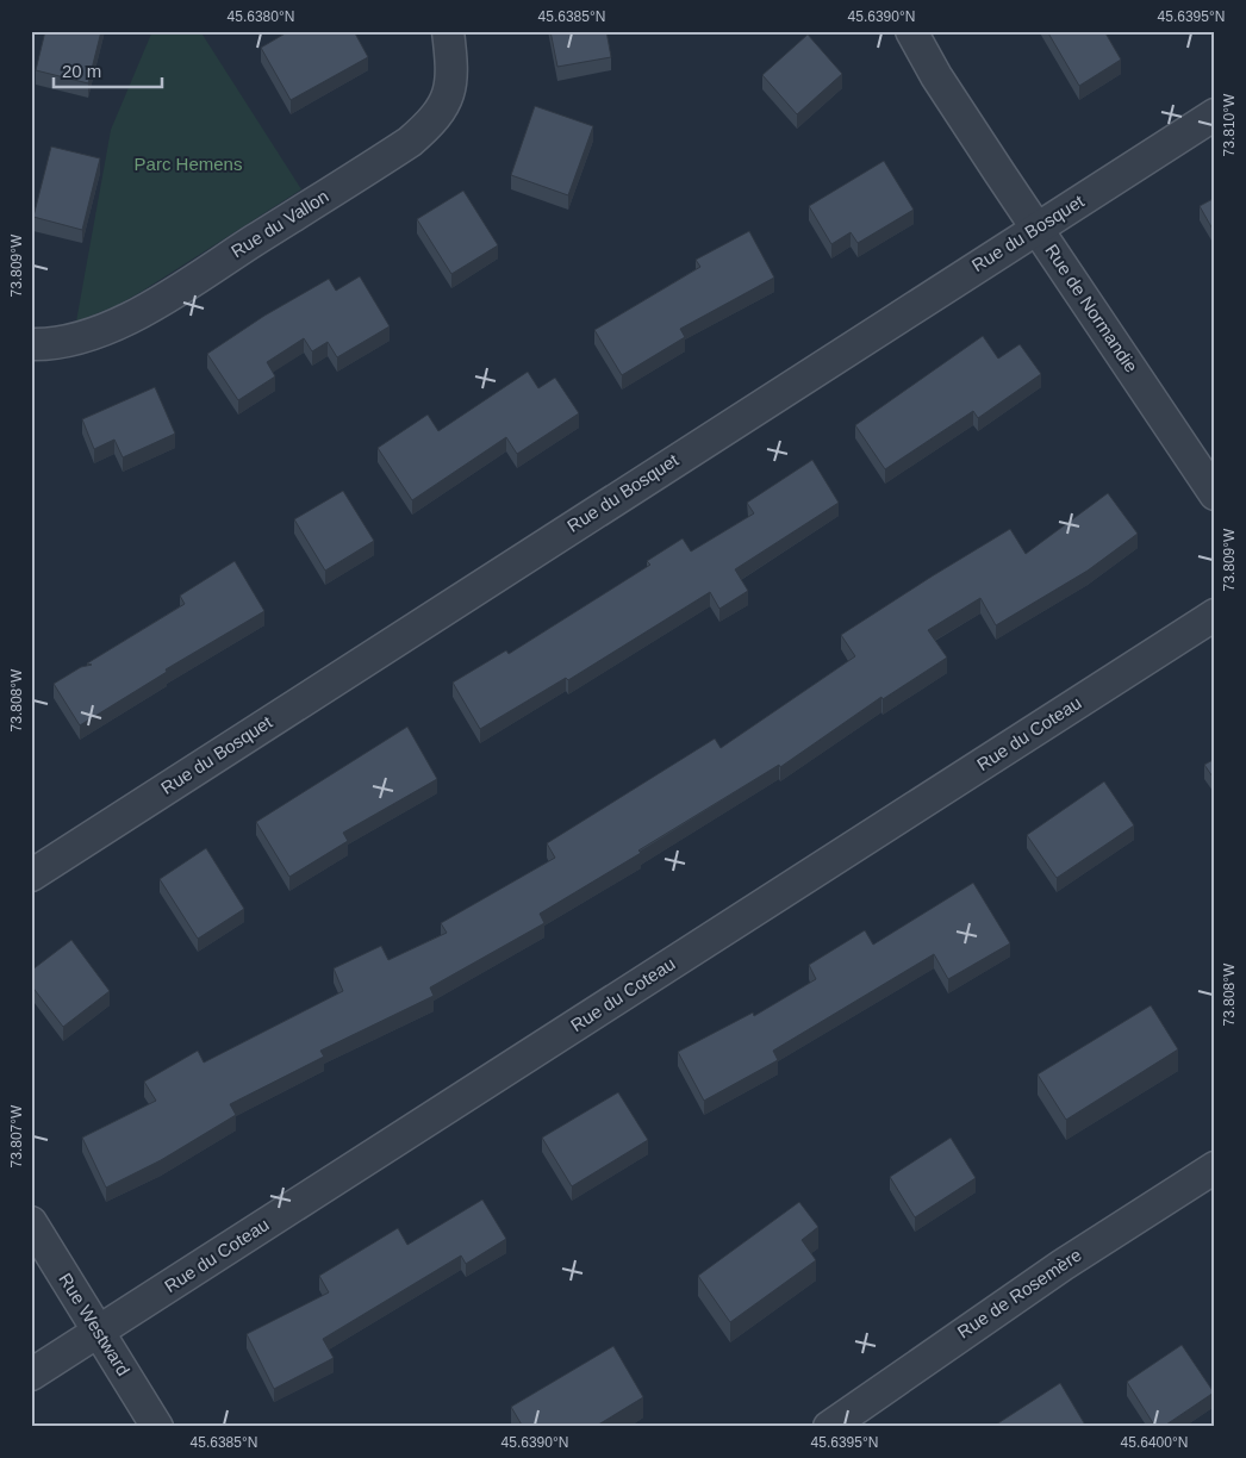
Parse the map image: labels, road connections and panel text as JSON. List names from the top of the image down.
{
  "streets": {
    "street": [
      "Rue du Vallon",
      "Rue du Bosquet",
      "Rue de Normandie",
      "Rue du Coteau",
      "Rue de Rosemère",
      "Rue Westward"
    ]
  },
  "crossings": [
    ["Rue du Bosquet", "Rue de Normandie"],
    ["Rue du Coteau", "Rue Westward"]
  ],
  "parks": ["Parc Hemens"],
  "scale_bar": "20 m",
  "coordinates": [
    "45.6380°N",
    "45.6385°N",
    "45.6390°N",
    "45.6395°N",
    "73.810°W",
    "73.809°W",
    "73.808°W",
    "73.807°W",
    "45.6400°N"
  ]
}
